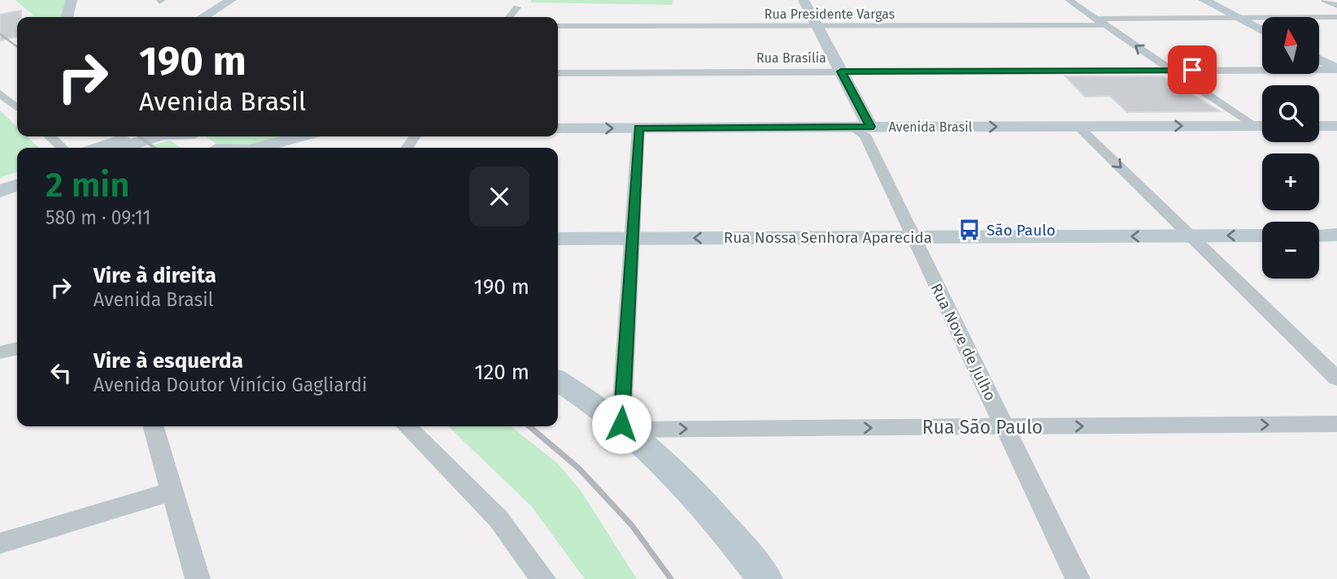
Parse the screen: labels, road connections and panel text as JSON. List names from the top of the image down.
{
  "streets": {
    "street": [
      "Rua Presidente Vargas",
      "Rua Brasília",
      "Avenida Brasil",
      "Rua Nossa Senhora Aparecida",
      "Rua Nove de Julho",
      "Rua São Paulo"
    ]
  },
  "crossings": [
    ["Avenida Brasil", "Rua Nove de Julho"],
    ["Rua Nossa Senhora Aparecida", "Rua Nove de Julho"],
    ["Rua Nove de Julho", "Rua São Paulo"]
  ],
  "one_way": ["Rua Nossa Senhora Aparecida", "Rua São Paulo"],
  "places": {
    "bus stop": ["São Paulo"]
  },
  "north": "top",
  "page": {
    "map_buttons": ["+", "−"],
    "turn": ["190 m", "Avenida Brasil"],
    "heading": ["2 min", "580 m · 09:11"],
    "list": [
      {
        "name": "Vire à direita",
        "note": "Avenida Brasil",
        "value": "190 m"
      },
      {
        "name": "Vire à esquerda",
        "note": "Avenida Doutor Vinício Gagliardi",
        "value": "120 m"
      }
    ]
  }
}
